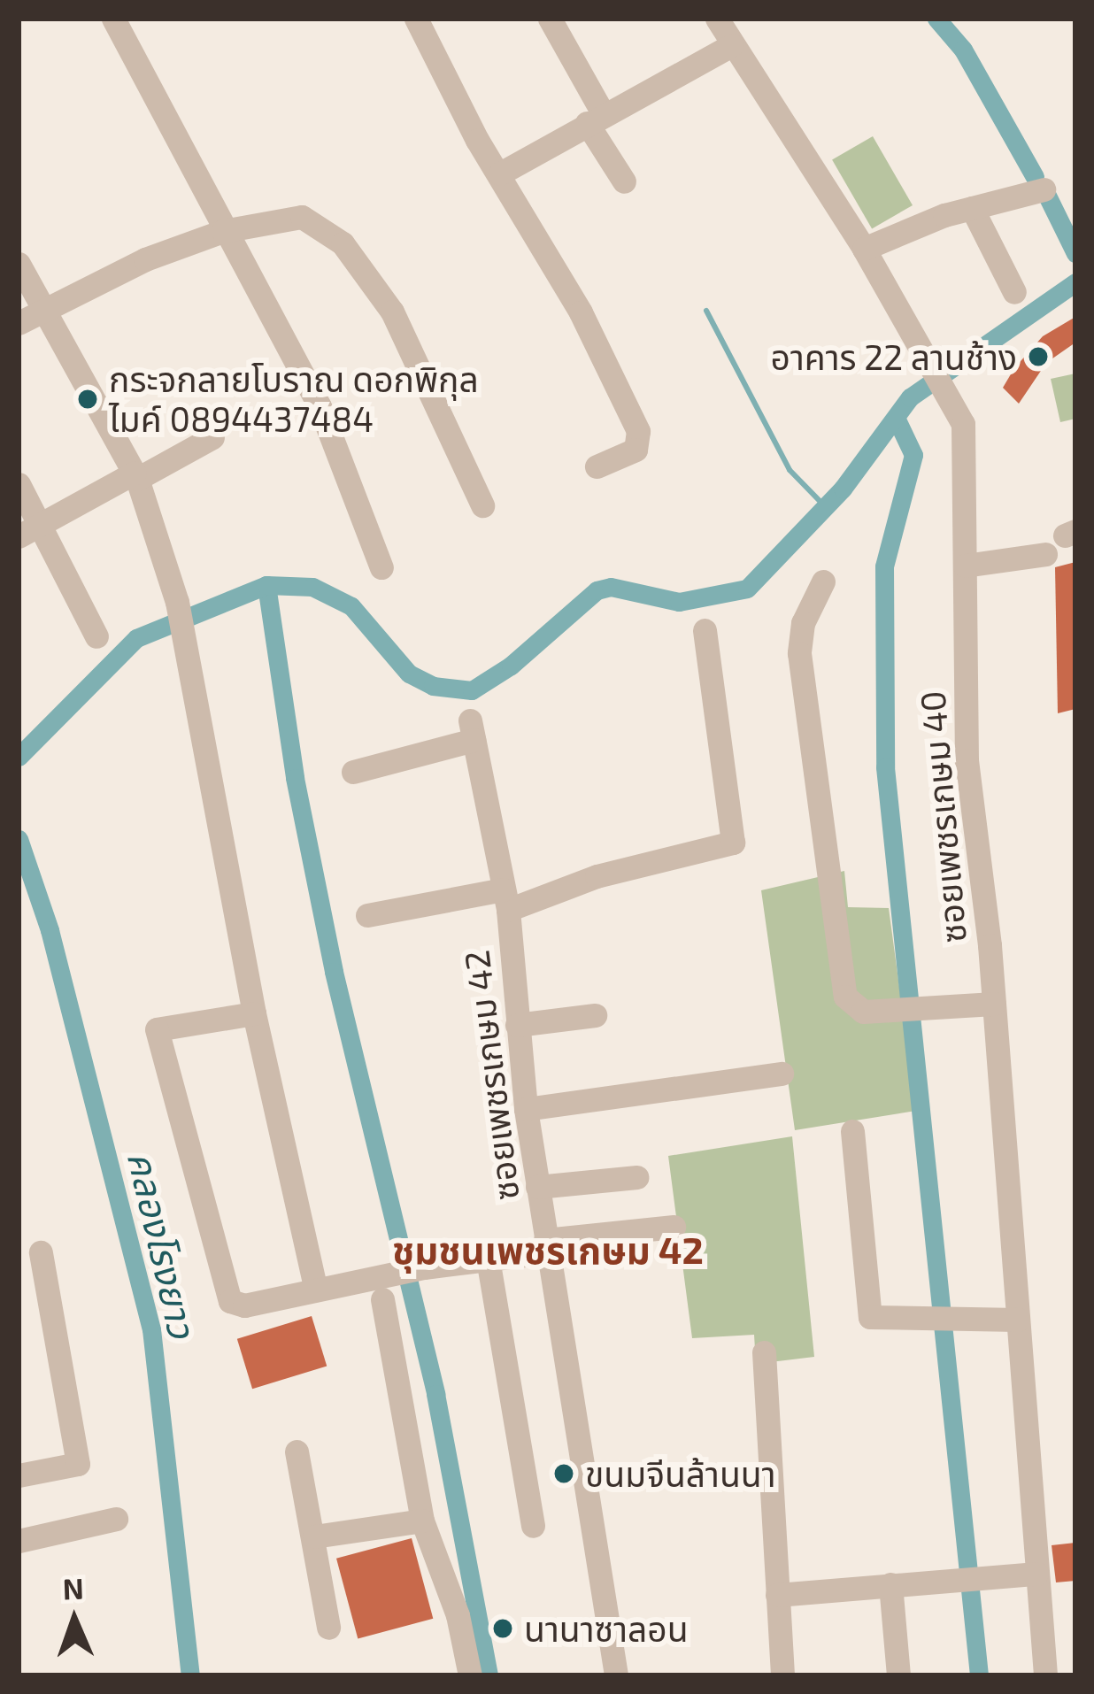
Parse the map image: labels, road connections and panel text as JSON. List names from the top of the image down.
{
  "streets": {
    "street": ["ซอยเพชรเกษม 40", "ซอยเพชรเกษม 42"]
  },
  "districts": ["ชุมชนเพชรเกษม 42"],
  "water": ["คลองโรงยาว"],
  "places": [
    "อาคาร 22 ลานช้าง",
    "กระจกลายโบราณ ดอกพิกุล ไมค์ 0894437484",
    "ขนมจีนล้านนา",
    "นานาซาลอน"
  ],
  "north": "top"
}
